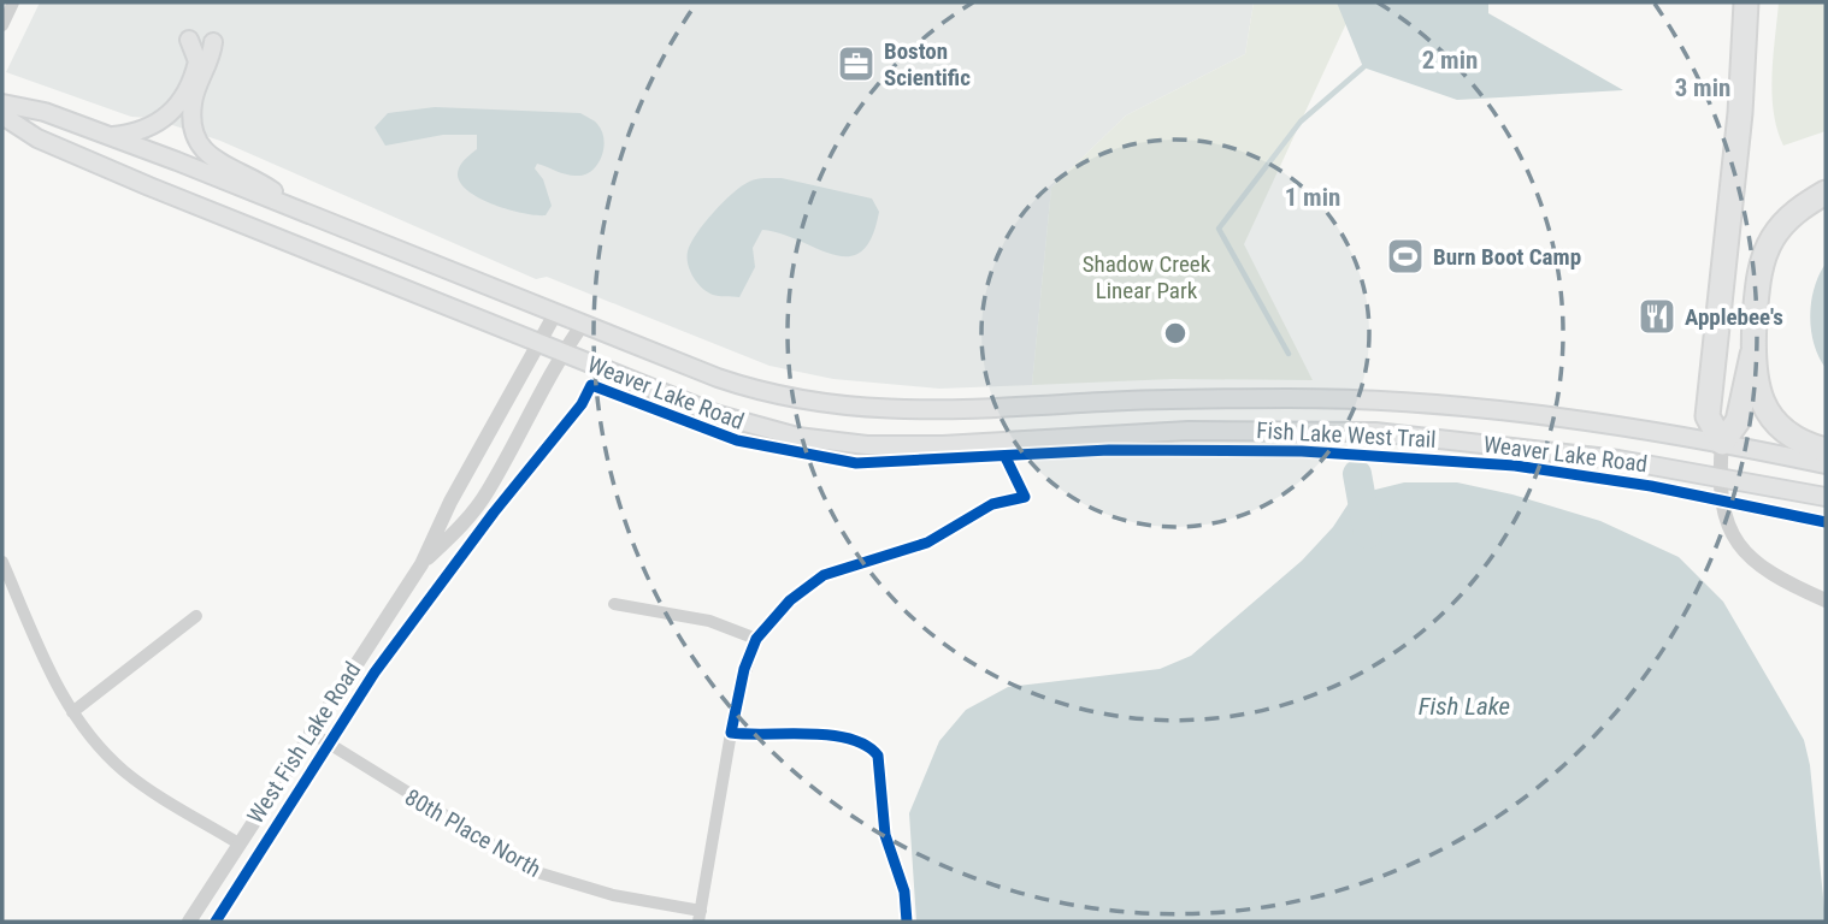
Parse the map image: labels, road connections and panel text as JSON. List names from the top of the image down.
{
  "streets": {
    "main road": ["Weaver Lake Road"],
    "street": ["West Fish Lake Road", "80th Place North"],
    "cycle path": ["Fish Lake West Trail"]
  },
  "crossings": [
    ["Weaver Lake Road", "West Fish Lake Road"],
    ["West Fish Lake Road", "80th Place North"]
  ],
  "water": ["Fish Lake"],
  "parks": ["Shadow Creek Linear Park"],
  "places": {
    "office": ["Boston Scientific"],
    "sports": ["Burn Boot Camp"],
    "restaurant": ["Applebee's"]
  },
  "rings": ["2 min", "3 min", "1 min"]
}
